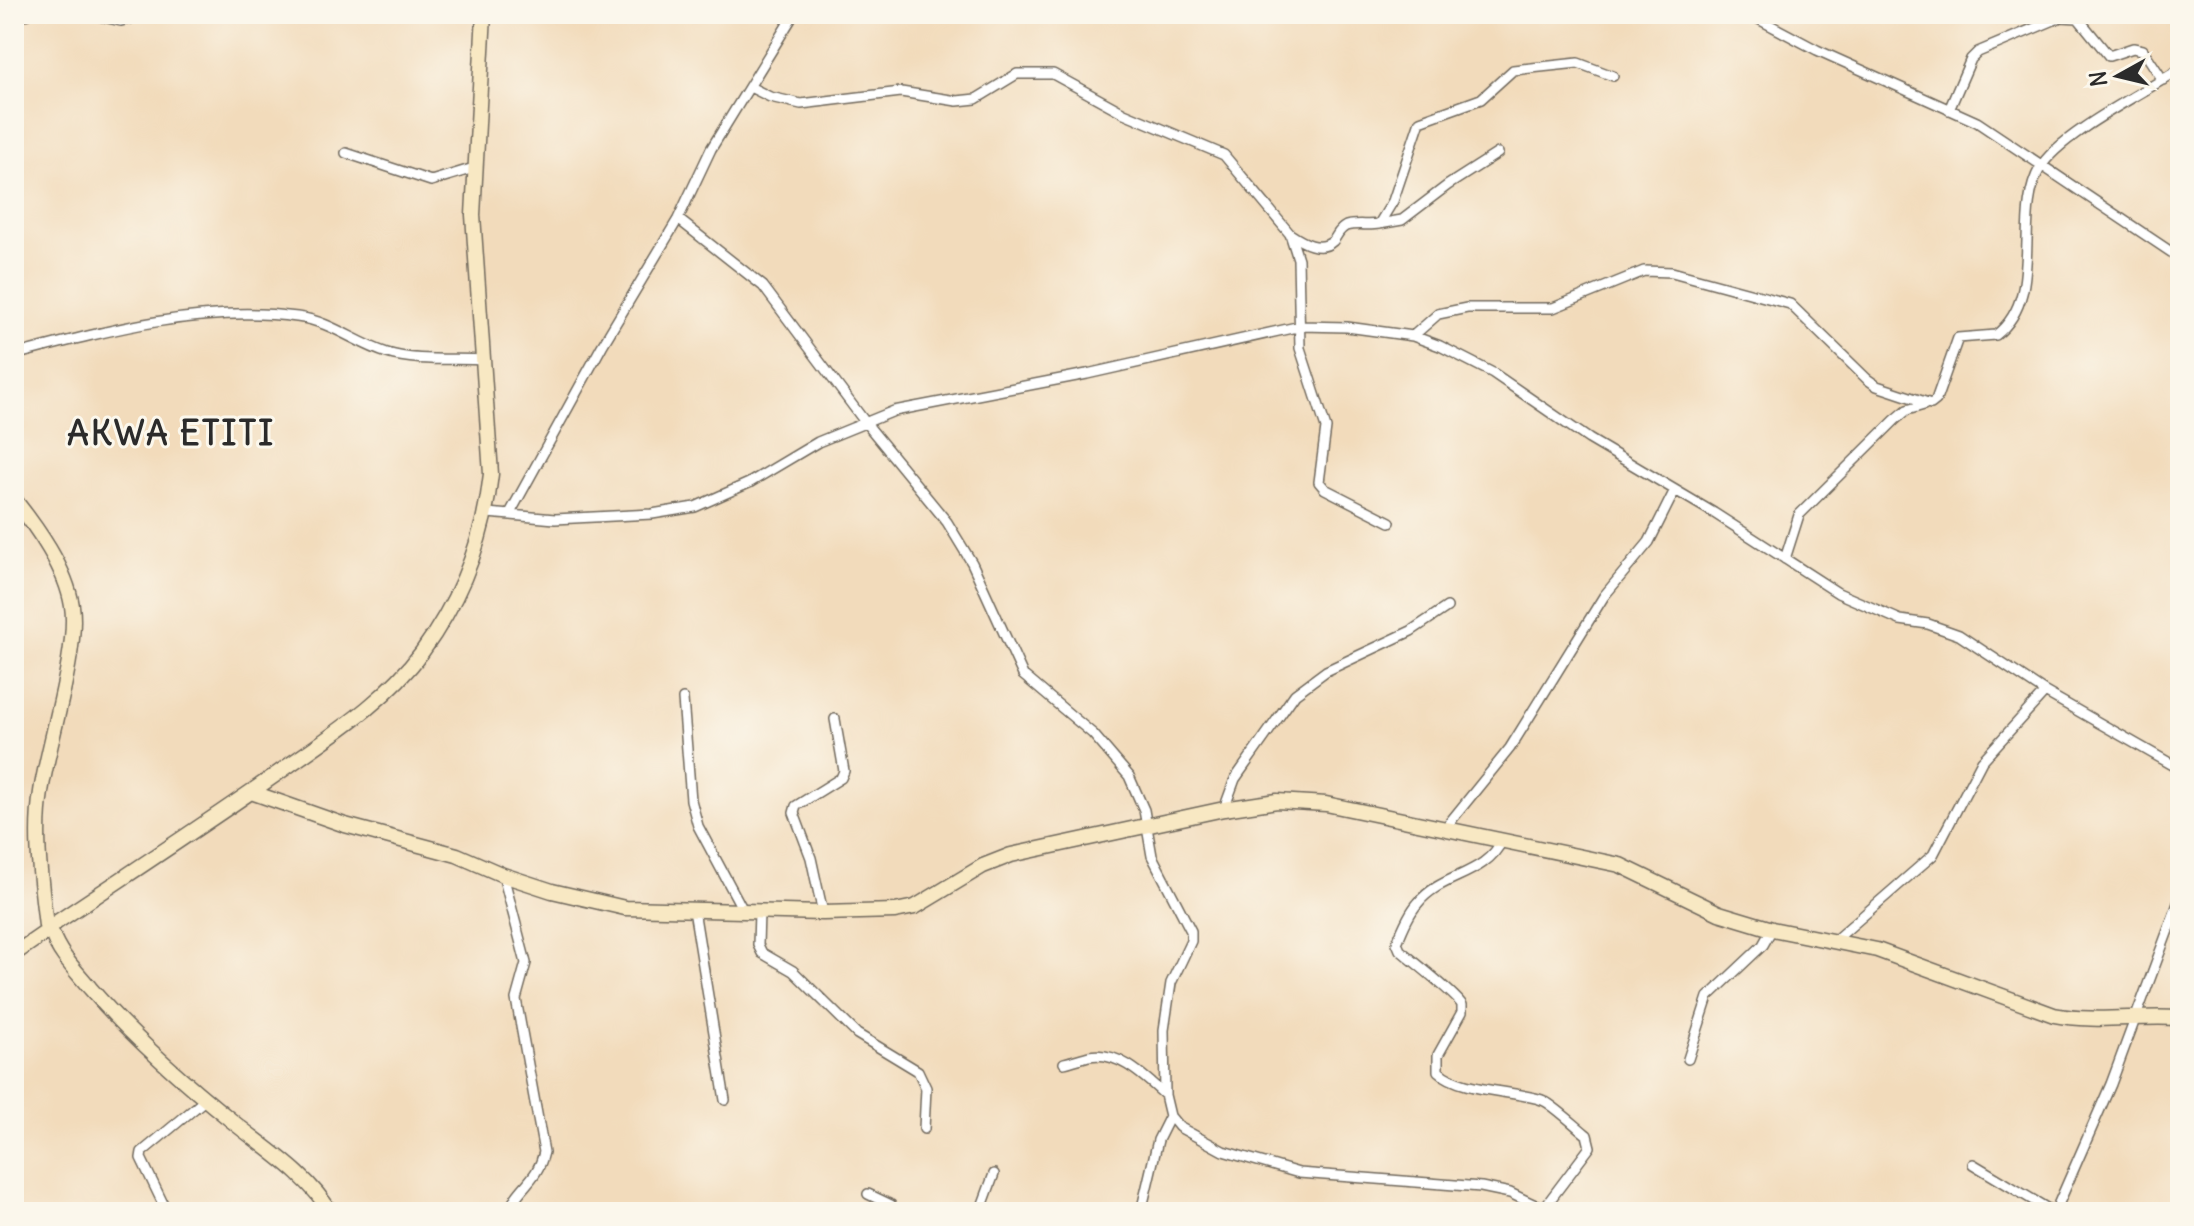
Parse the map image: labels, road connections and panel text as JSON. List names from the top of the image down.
{
  "districts": ["AKWA ETITI"],
  "north": "left"
}
